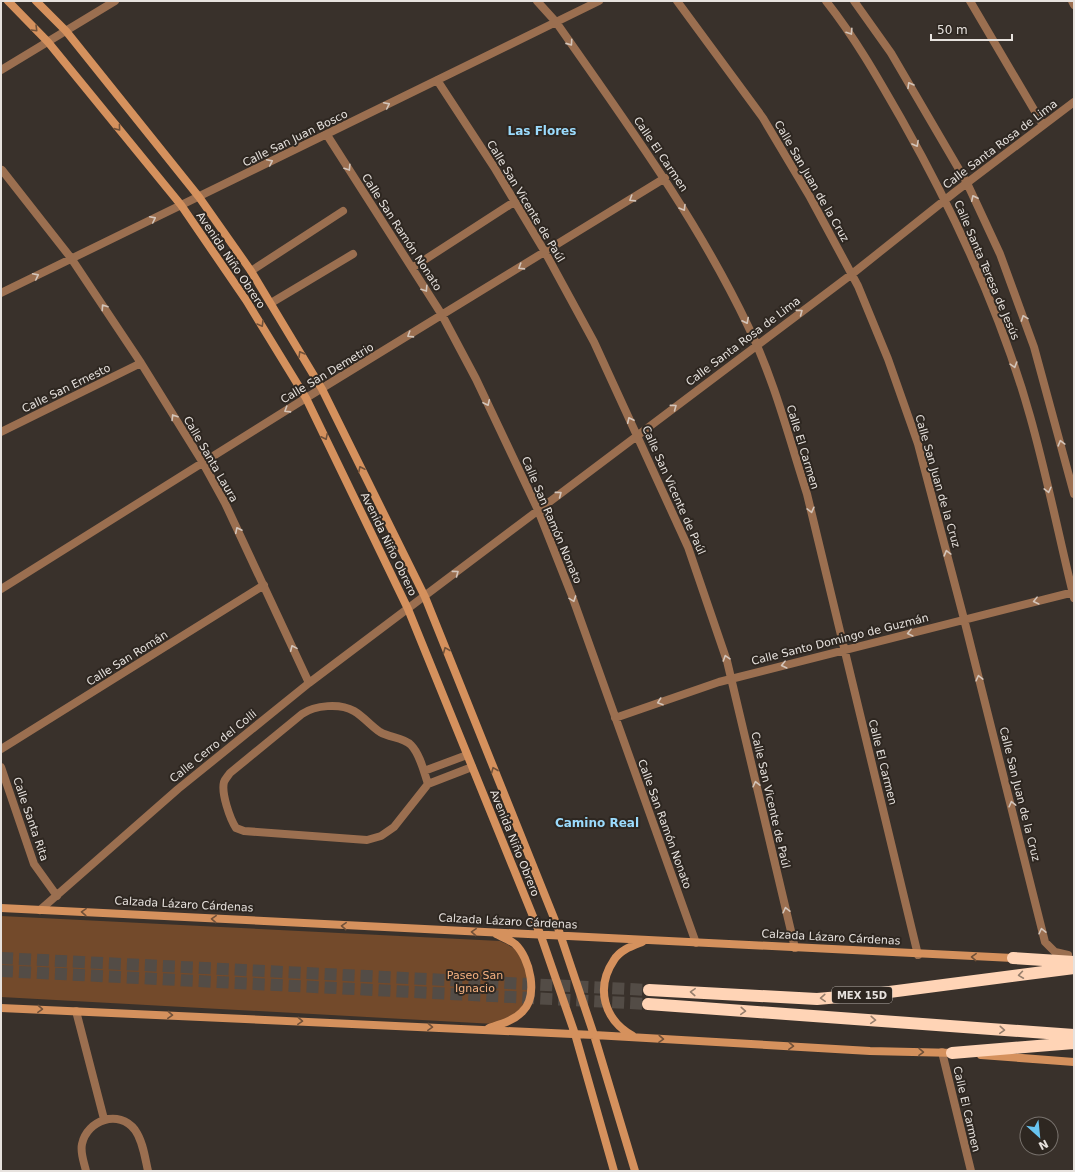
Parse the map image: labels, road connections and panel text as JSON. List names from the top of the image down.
{
  "streets": {
    "highway": ["MEX 15D"],
    "main road": ["Avenida Niño Obrero", "Calzada Lázaro Cárdenas"],
    "street": [
      "Calle San Juan Bosco",
      "Calle Santa Rosa de Lima",
      "Calle El Carmen",
      "Calle San Juan de la Cruz",
      "Calle San Vicente de Paúl",
      "Calle San Ramón Nonato",
      "Calle Santa Teresa de Jesús",
      "Calle San Demetrio",
      "Calle San Ernesto",
      "Calle Santa Laura",
      "Calle Santo Domingo de Guzmán",
      "Calle San Román",
      "Calle Cerro del Colli",
      "Calle Santa Rita"
    ]
  },
  "crossings": [
    ["Calle San Juan Bosco", "Calle El Carmen"],
    ["Calle San Juan Bosco", "Calle San Vicente de Paúl"],
    ["Calle San Juan Bosco", "Calle San Ramón Nonato"],
    ["Calle San Juan Bosco", "Avenida Niño Obrero"],
    ["Calle San Juan Bosco", "Calle Santa Laura"],
    ["Calle Santa Rosa de Lima", "Calle El Carmen"],
    ["Calle Santa Rosa de Lima", "Calle San Juan de la Cruz"],
    ["Calle Santa Rosa de Lima", "Calle San Vicente de Paúl"],
    ["Calle Santa Rosa de Lima", "Calle San Ramón Nonato"],
    ["Calle Santa Rosa de Lima", "Avenida Niño Obrero"],
    ["Calle Santa Rosa de Lima", "Calle Santa Teresa de Jesús"],
    ["Calle Santa Rosa de Lima", "Calle Cerro del Colli"],
    ["Calle El Carmen", "Calle San Demetrio"],
    ["Calle El Carmen", "Calle Santo Domingo de Guzmán"],
    ["Calle El Carmen", "Calzada Lázaro Cárdenas"],
    ["Calle San Juan de la Cruz", "Calle Santo Domingo de Guzmán"],
    ["Calle San Vicente de Paúl", "Calle San Demetrio"],
    ["Calle San Vicente de Paúl", "Calle Santo Domingo de Guzmán"],
    ["Calle San Vicente de Paúl", "Calzada Lázaro Cárdenas"],
    ["Calle San Ramón Nonato", "Calle San Demetrio"],
    ["Calle San Ramón Nonato", "Calle Santo Domingo de Guzmán"],
    ["Calle San Ramón Nonato", "Calzada Lázaro Cárdenas"],
    ["Avenida Niño Obrero", "Calle San Demetrio"],
    ["Avenida Niño Obrero", "Calle Cerro del Colli"],
    ["Avenida Niño Obrero", "Calzada Lázaro Cárdenas"],
    ["Calle Santa Teresa de Jesús", "Calle Santo Domingo de Guzmán"],
    ["Calle San Demetrio", "Calle Santa Laura"],
    ["Calle San Ernesto", "Calle Santa Laura"],
    ["Calle Santa Laura", "Calle San Román"],
    ["Calle Santa Laura", "Calle Cerro del Colli"],
    ["Calle Cerro del Colli", "Calle Santa Rita"],
    ["Calle Cerro del Colli", "Calzada Lázaro Cárdenas"]
  ],
  "one_way": [
    "Calle San Juan Bosco",
    "Calle Santa Rosa de Lima",
    "Calle El Carmen",
    "Calle San Juan de la Cruz",
    "Calle San Vicente de Paúl",
    "Calle San Ramón Nonato",
    "Calle San Demetrio",
    "Calle Santa Laura",
    "Calle Santo Domingo de Guzmán",
    "Calzada Lázaro Cárdenas"
  ],
  "districts": ["Las Flores", "Camino Real"],
  "parks": ["Paseo San Ignacio"],
  "scale_bar": "50 m",
  "north": "bottom right"
}
